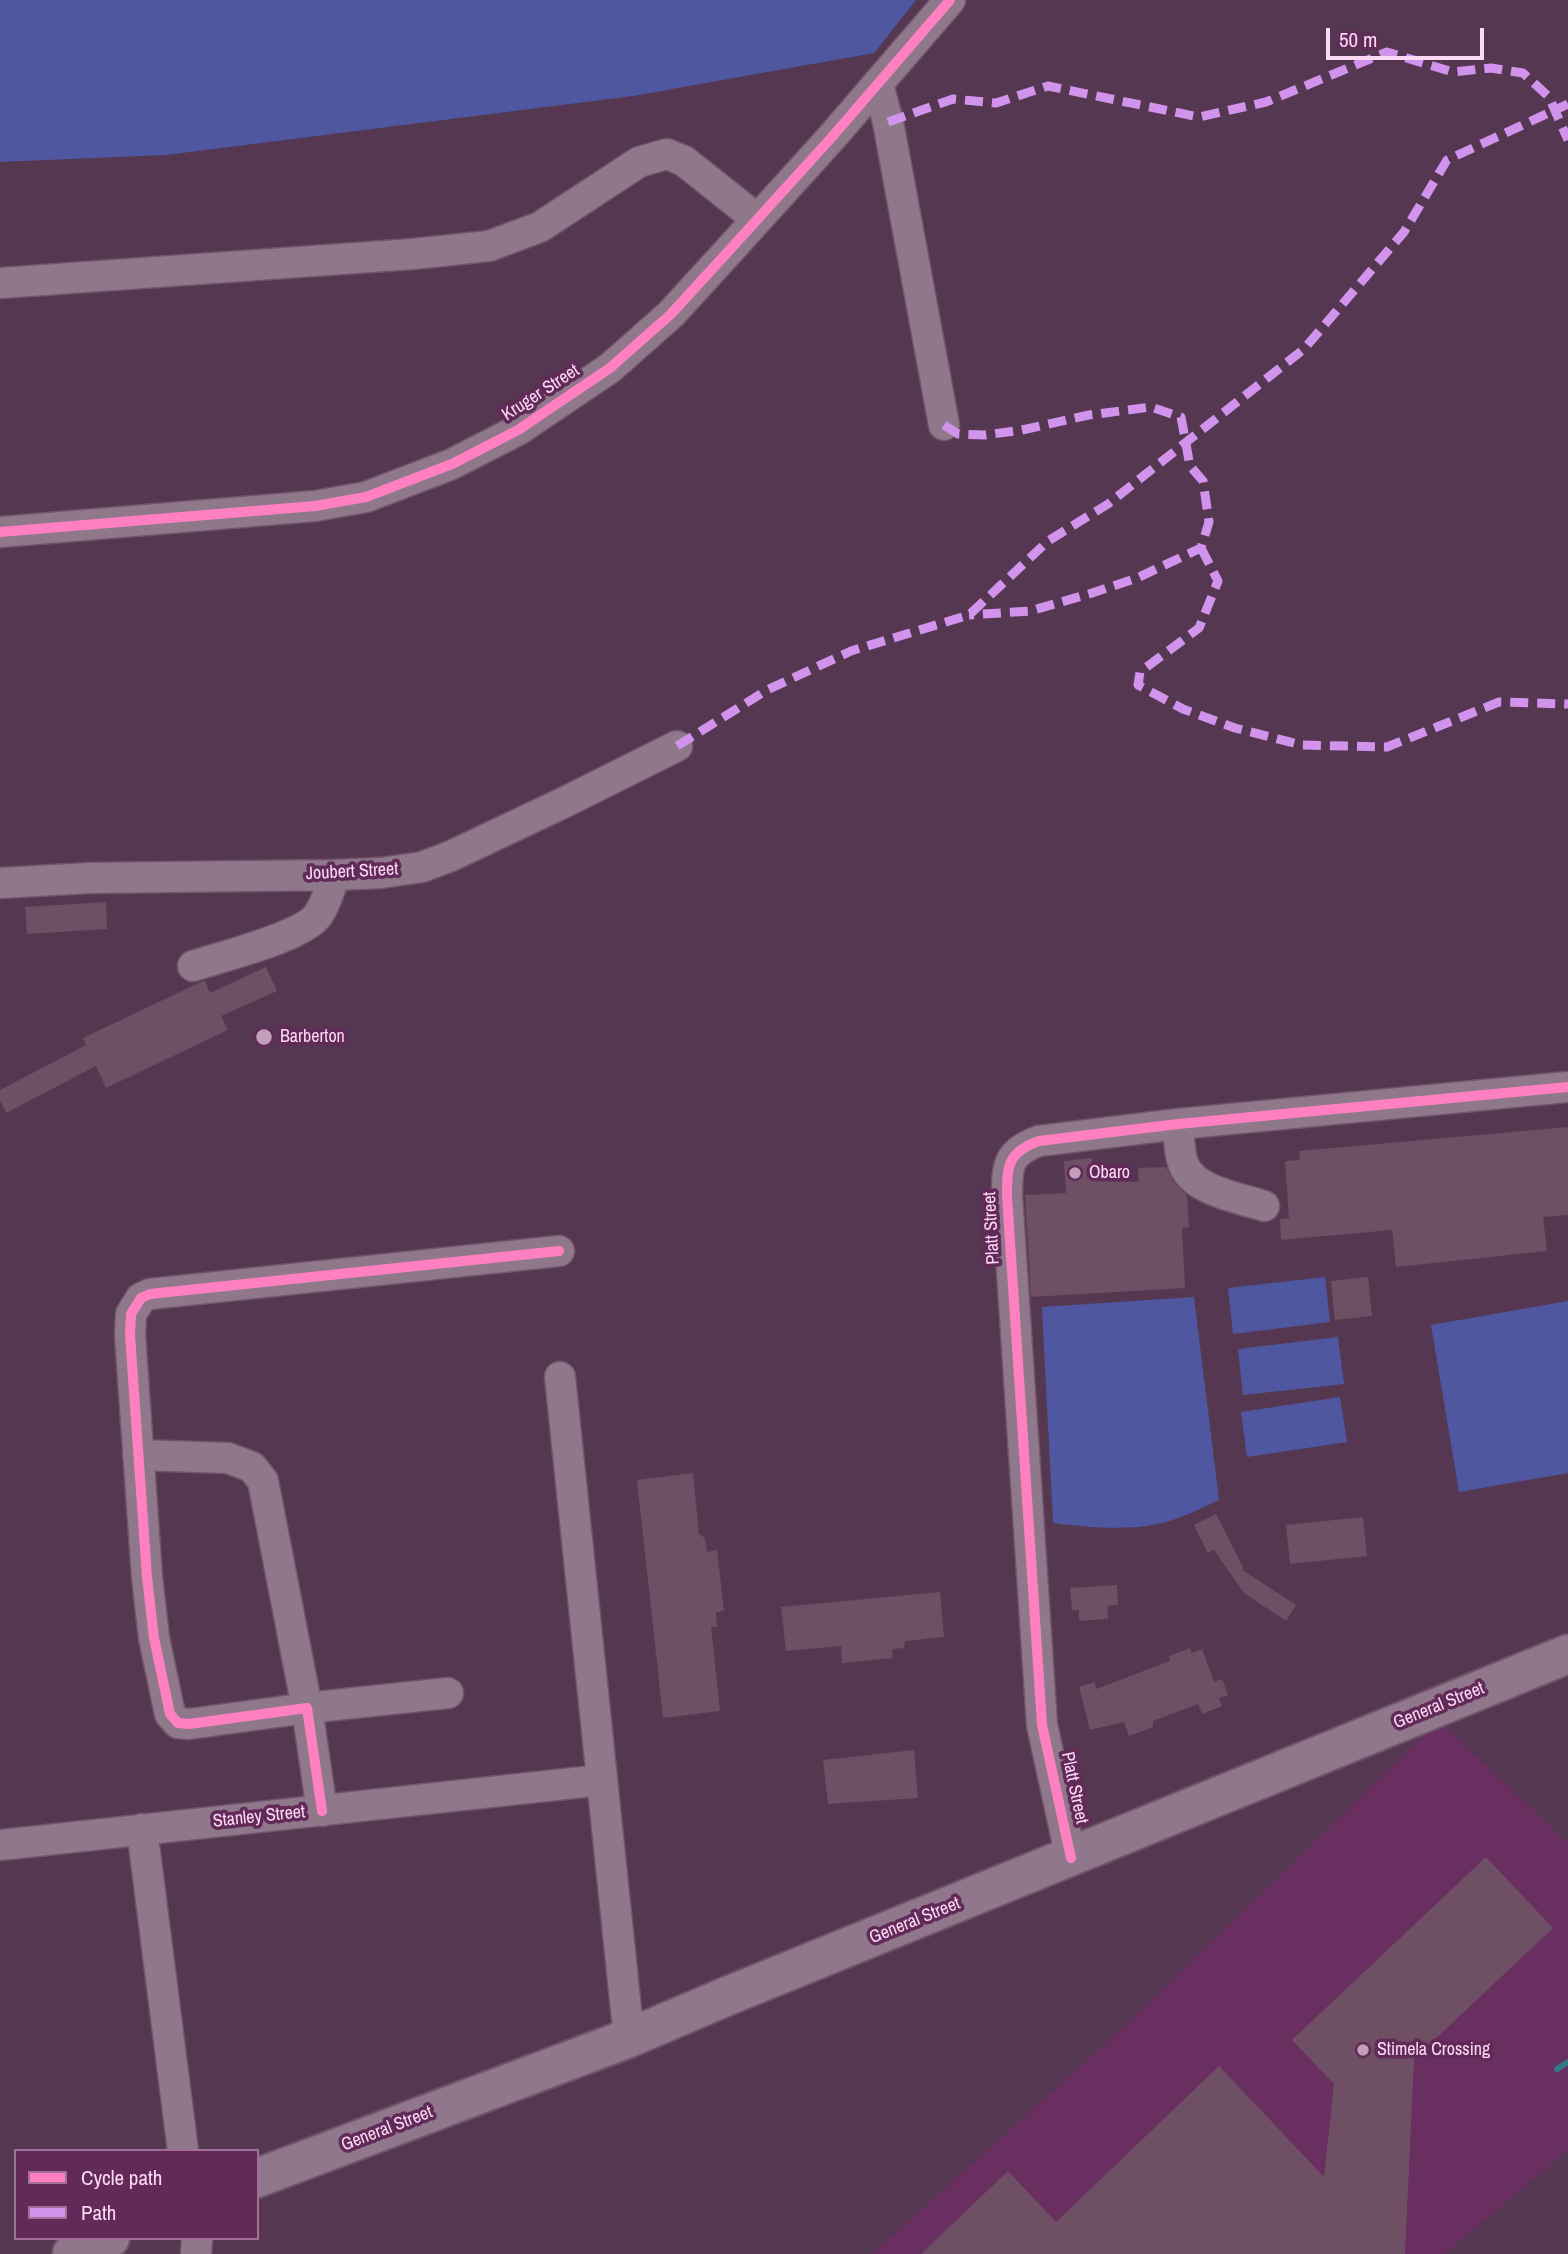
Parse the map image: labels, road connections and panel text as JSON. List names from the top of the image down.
{
  "streets": {
    "main road": ["General Street"],
    "street": [
      "Kruger Street",
      "Joubert Street",
      "Platt Street",
      "Stanley Street"
    ]
  },
  "crossings": [
    ["Platt Street", "General Street"]
  ],
  "places": ["Barberton", "Obaro", "Stimela Crossing"],
  "legend": ["Cycle path", "Path"],
  "scale_bar": "50 m"
}
